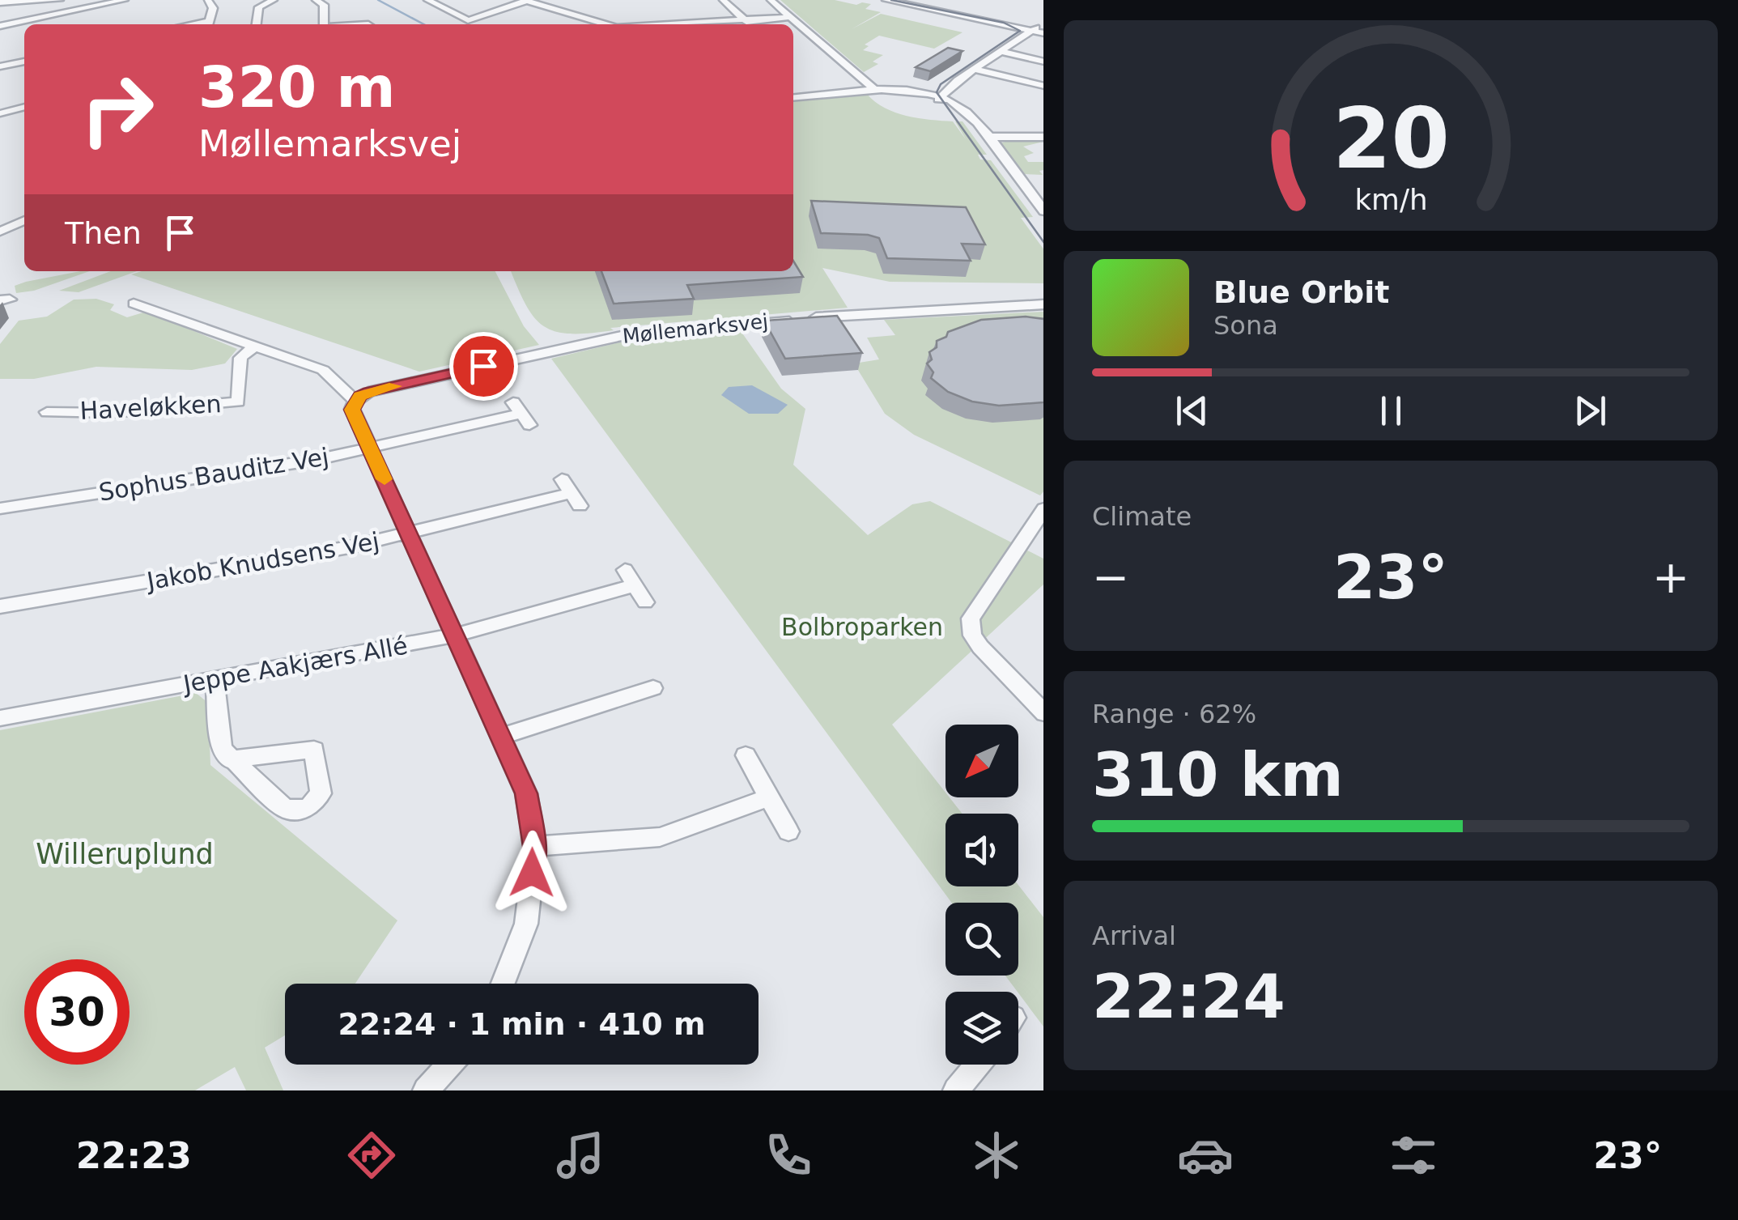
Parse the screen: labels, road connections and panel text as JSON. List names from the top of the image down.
{
  "streets": {
    "street": [
      "Møllemarksvej",
      "Haveløkken",
      "Sophus Bauditz Vej",
      "Jakob Knudsens Vej",
      "Jeppe Aakjærs Allé"
    ]
  },
  "parks": ["Bolbroparken", "Willeruplund"],
  "north": "bottom left",
  "page": {
    "turn": ["320 m", "Møllemarksvej"],
    "then": "Then",
    "song": ["Blue Orbit", "Sona"],
    "tile": [
      "Climate",
      ["Range · 62%", "310 km"],
      ["Arrival", "22:24"]
    ],
    "heat": ["−", "23°", "+"],
    "limit": "30",
    "trip": "22:24 · 1 min · 410 m",
    "tabs": ["22:23", "23°"],
    "gauge": ["20", "km/h"]
  }
}
